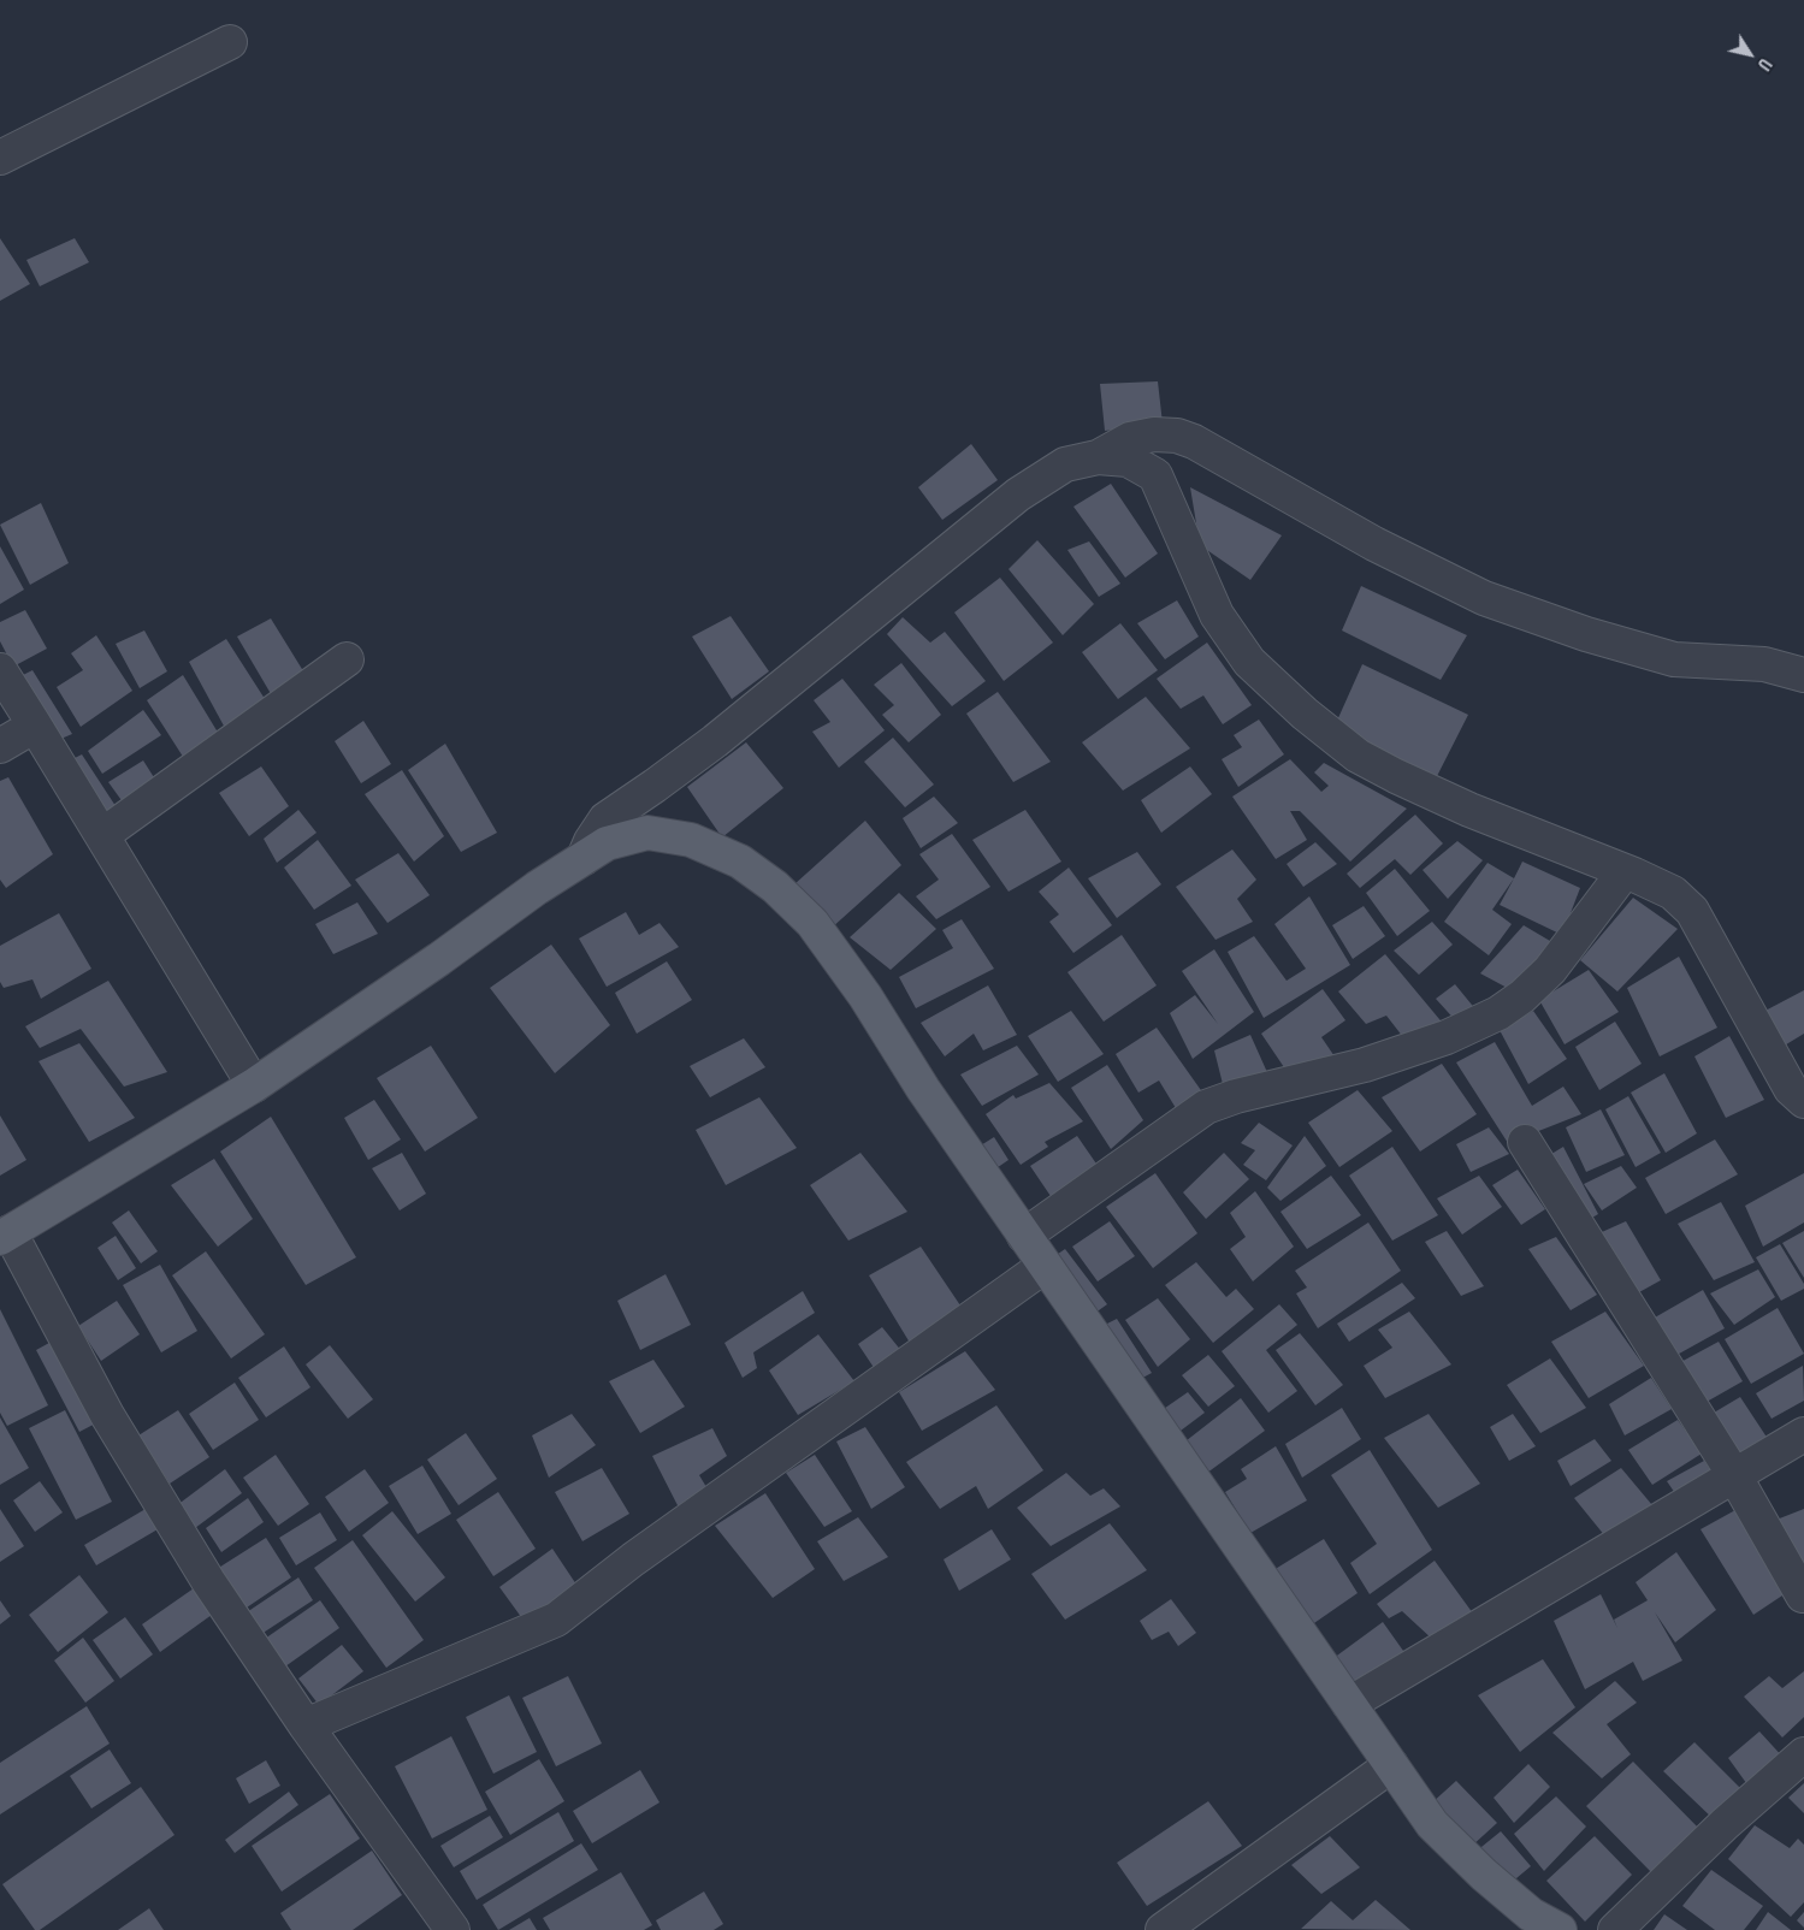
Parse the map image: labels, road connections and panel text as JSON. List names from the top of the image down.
{
  "north": "bottom right"
}
